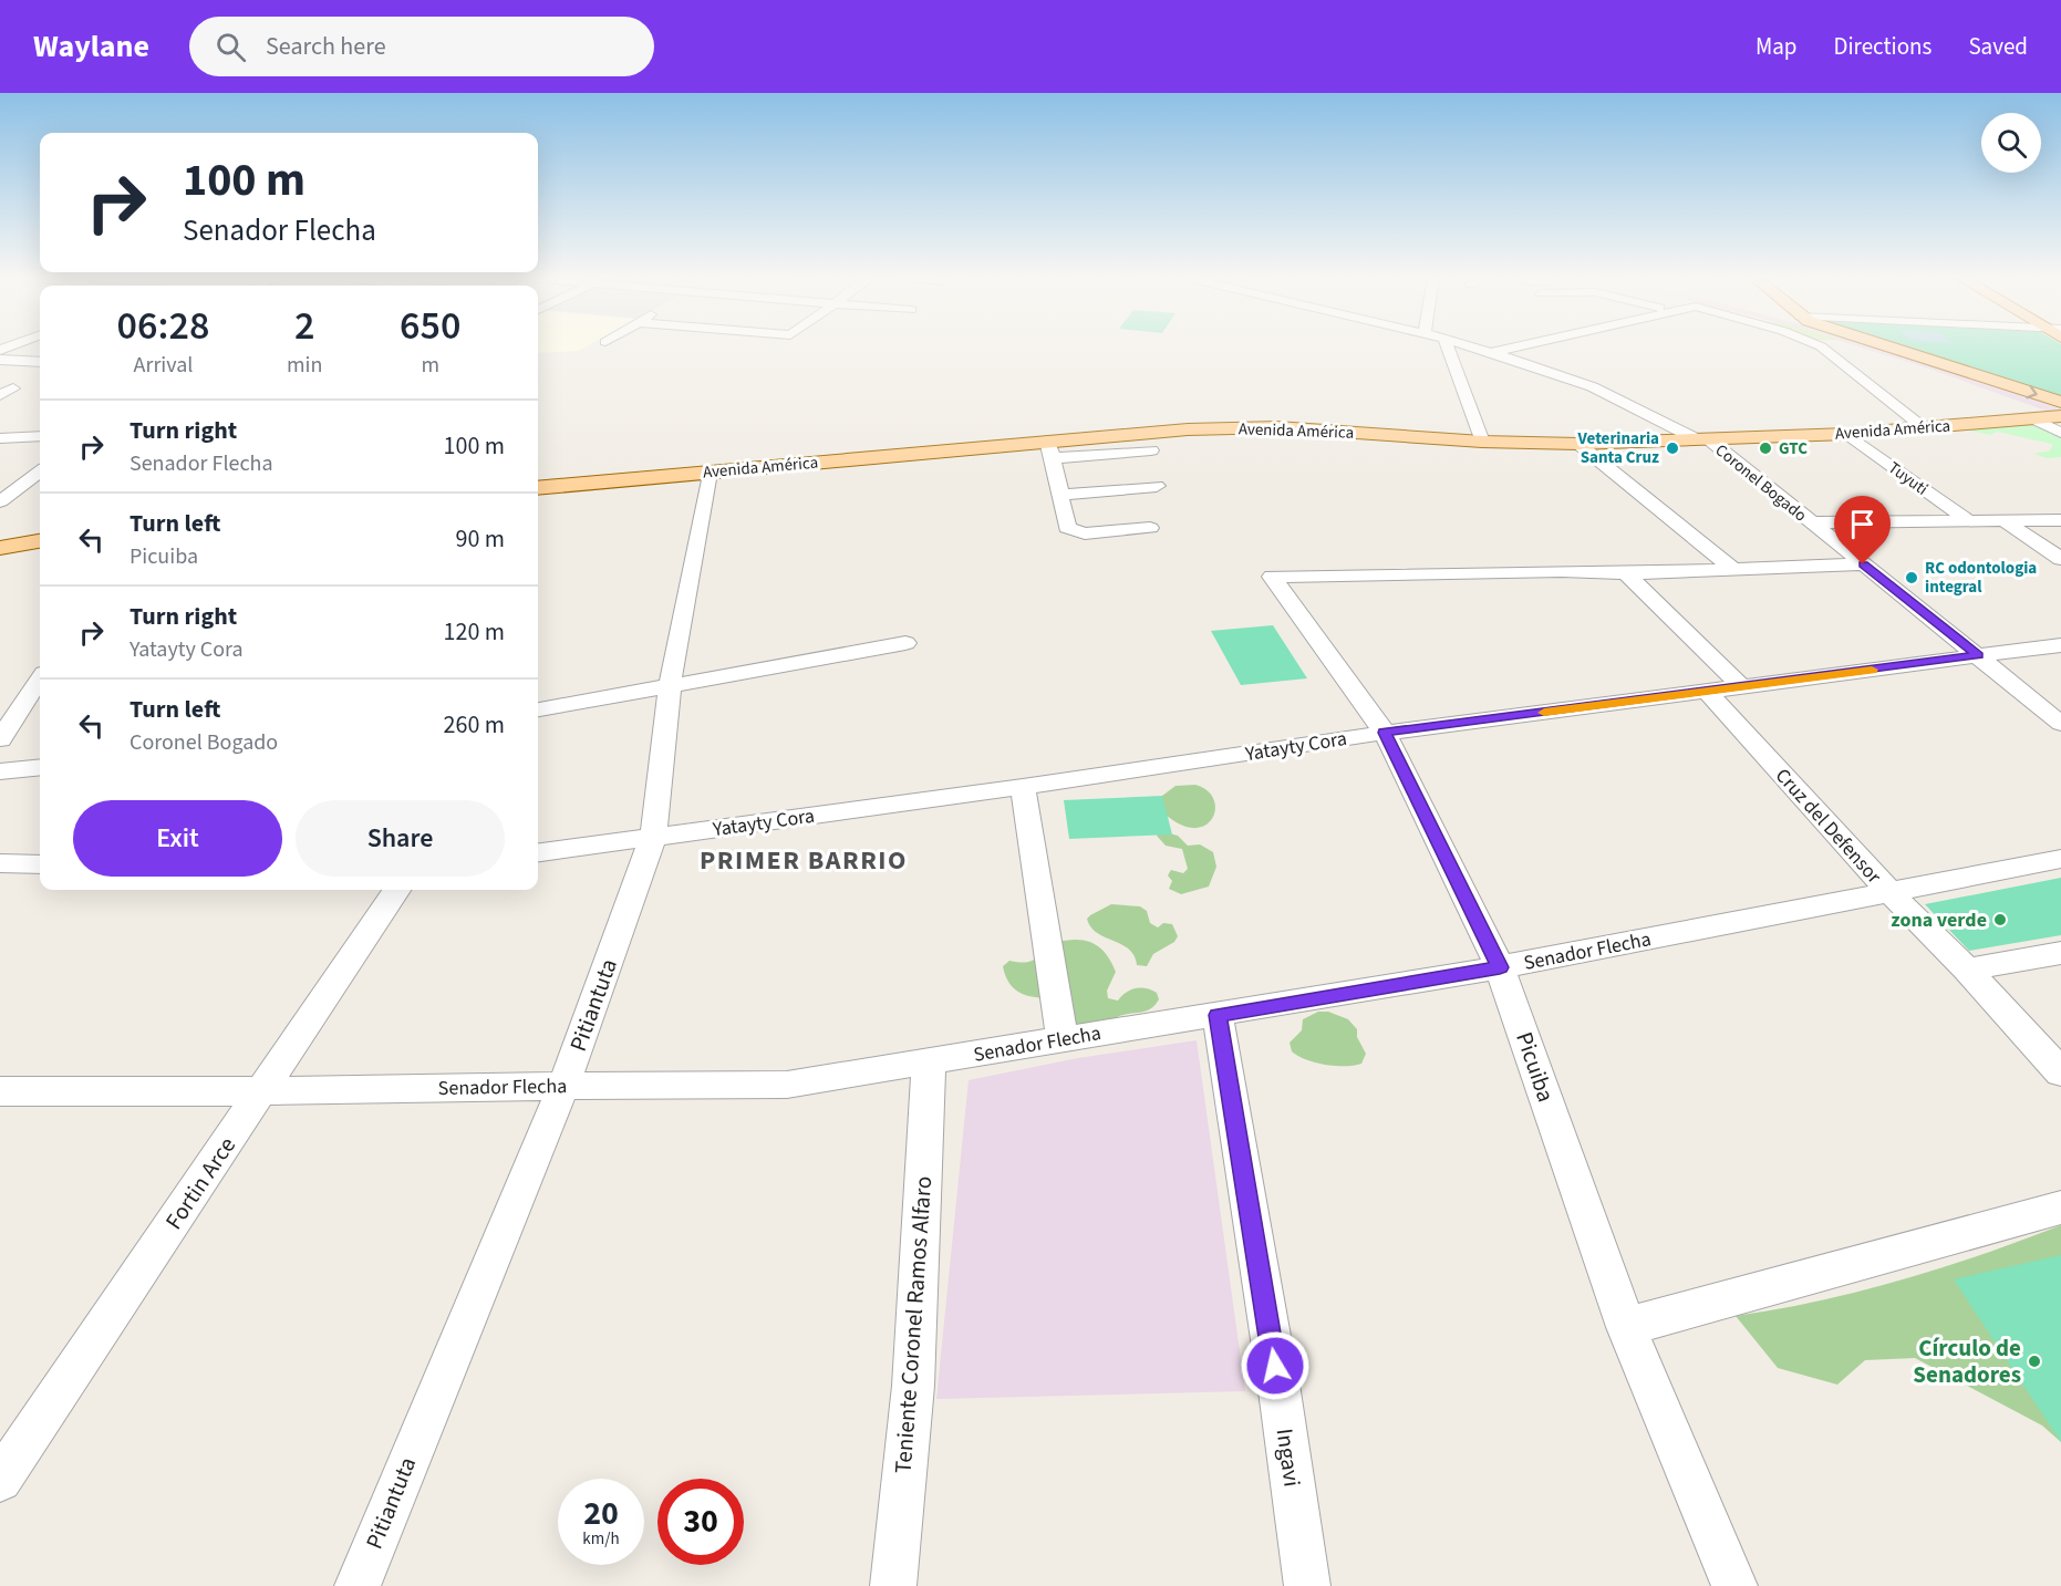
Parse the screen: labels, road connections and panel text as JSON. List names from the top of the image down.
{
  "streets": {
    "main road": ["Avenida América"],
    "street": [
      "Tuyuti",
      "Coronel Bogado",
      "Yatayty Cora",
      "Cruz del Defensor",
      "Senador Flecha",
      "Pitiantuta",
      "Picuiba",
      "Fortin Arce",
      "Teniente Coronel Ramos Alfaro",
      "Ingavi"
    ]
  },
  "crossings": [
    ["Avenida América", "Tuyuti"],
    ["Avenida América", "Coronel Bogado"],
    ["Avenida América", "Pitiantuta"],
    ["Coronel Bogado", "Yatayty Cora"],
    ["Yatayty Cora", "Cruz del Defensor"],
    ["Yatayty Cora", "Pitiantuta"],
    ["Yatayty Cora", "Picuiba"],
    ["Cruz del Defensor", "Senador Flecha"],
    ["Senador Flecha", "Pitiantuta"],
    ["Senador Flecha", "Picuiba"],
    ["Senador Flecha", "Fortin Arce"],
    ["Senador Flecha", "Teniente Coronel Ramos Alfaro"],
    ["Senador Flecha", "Ingavi"]
  ],
  "districts": ["PRIMER BARRIO"],
  "places": [
    "Veterinaria Santa Cruz",
    "GTC",
    "RC odontologia integral",
    "zona verde",
    "Círculo de Senadores"
  ],
  "page": {
    "header": "Waylane",
    "search": "Search here",
    "nav": ["Map", "Directions", "Saved"],
    "turn": ["100 m", "Senador Flecha"],
    "eta": [
      "06:28",
      "Arrival",
      "2",
      "min",
      "650",
      "m"
    ],
    "list": [
      {
        "name": "Turn right",
        "note": "Senador Flecha",
        "value": "100 m"
      },
      {
        "name": "Turn left",
        "note": "Picuiba",
        "value": "90 m"
      },
      {
        "name": "Turn right",
        "note": "Yatayty Cora",
        "value": "120 m"
      },
      {
        "name": "Turn left",
        "note": "Coronel Bogado",
        "value": "260 m"
      }
    ],
    "buttons": ["Exit", "Share"],
    "speed": "20 km/h",
    "limit": "30"
  }
}
